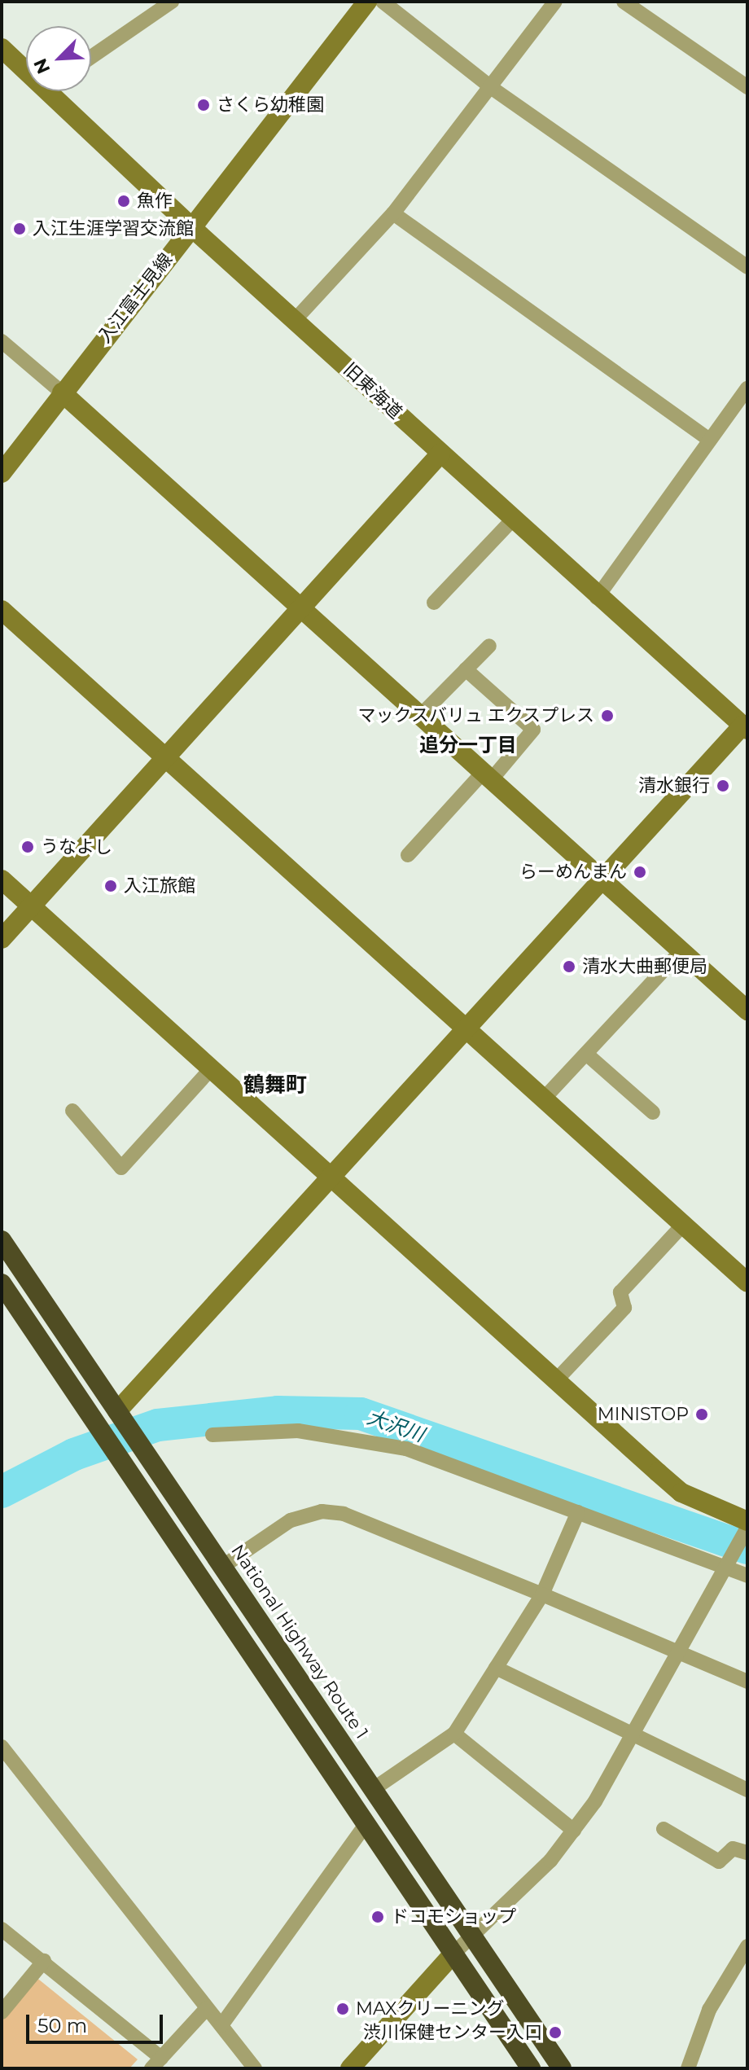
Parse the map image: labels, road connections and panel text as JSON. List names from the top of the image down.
{
  "streets": {
    "highway": ["National Highway Route 1"],
    "street": ["入江富士見線", "旧東海道"]
  },
  "crossings": [
    ["入江富士見線", "旧東海道"]
  ],
  "districts": ["追分一丁目", "鶴舞町"],
  "water": ["大沢川"],
  "places": [
    "さくら幼稚園",
    "魚作",
    "入江生涯学習交流館",
    "マックスバリュ エクスプレス",
    "清水銀行",
    "うなよし",
    "らーめんまん",
    "入江旅館",
    "清水大曲郵便局",
    "MINISTOP",
    "ドコモショップ",
    "MAXクリーニング",
    "渋川保健センター入口"
  ],
  "scale_bar": "50 m",
  "north": "bottom left"
}
